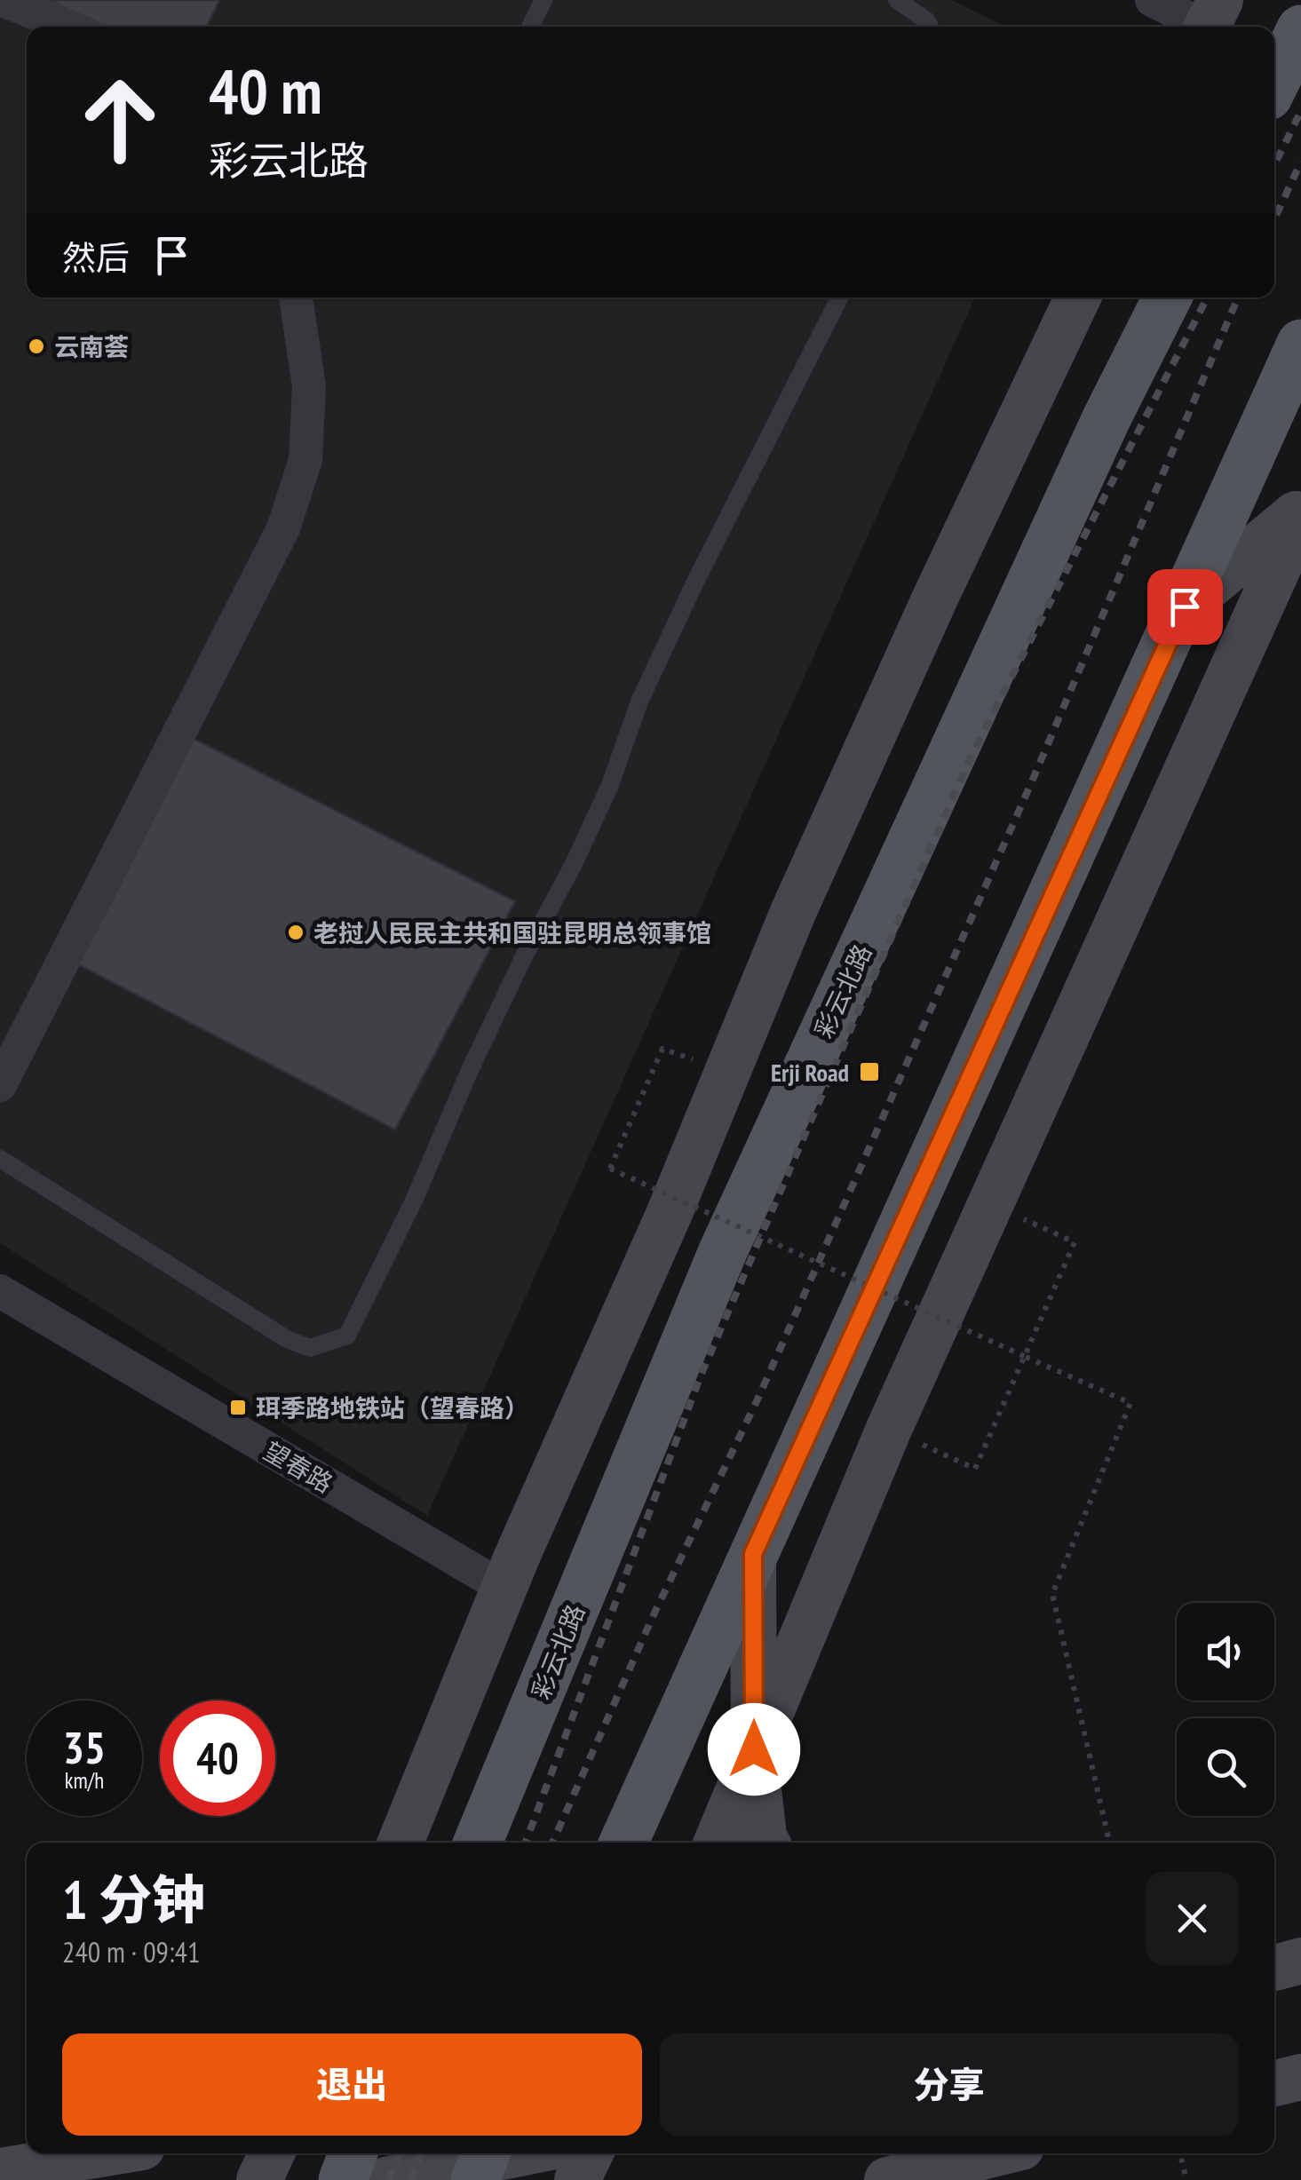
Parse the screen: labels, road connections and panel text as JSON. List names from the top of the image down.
{
  "streets": {
    "main road": ["彩云北路"],
    "street": ["望春路"]
  },
  "places": {
    "other": ["云南荟", "老挝人民民主共和国驻昆明总领事馆"],
    "transit": ["Erji Road", "珥季路地铁站（望春路）"]
  },
  "page": {
    "turn": ["40 m", "彩云北路"],
    "then": "然后",
    "speed": "35 km/h",
    "limit": "40",
    "heading": ["1 分钟", "240 m · 09:41"],
    "buttons": ["退出", "分享"]
  }
}
